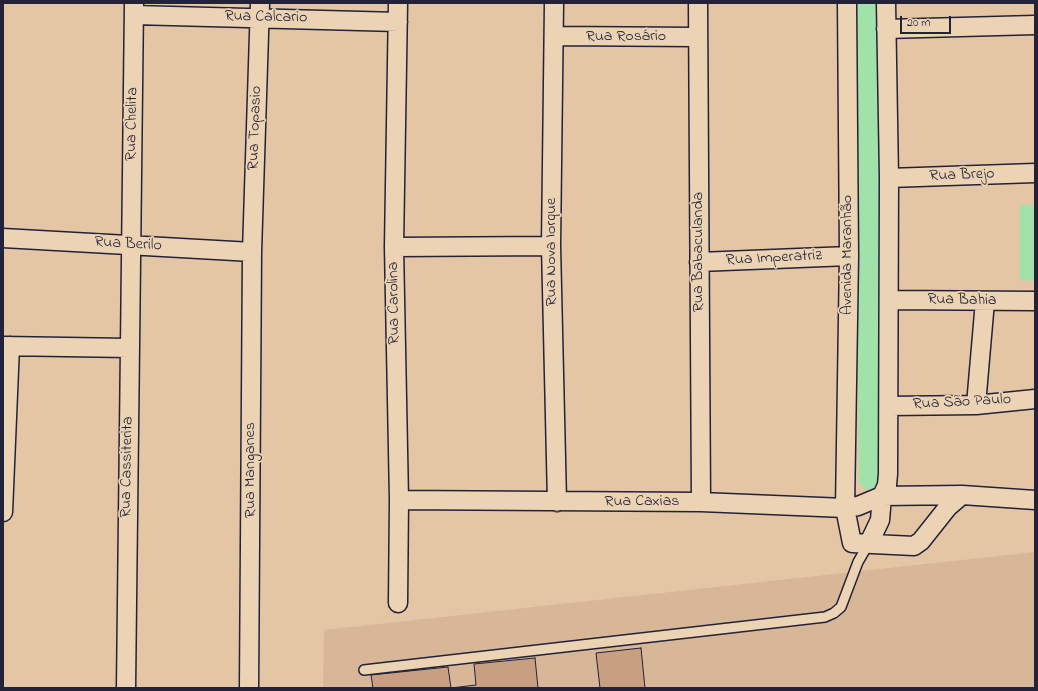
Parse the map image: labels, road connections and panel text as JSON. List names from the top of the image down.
{
  "streets": {
    "street": [
      "Rua Calcario",
      "Rua Rosário",
      "Rua Chelita",
      "Rua Topasio",
      "Rua Brejo",
      "Rua Berilo",
      "Rua Nova Iorque",
      "Rua Babaculanda",
      "Avenida Maranhão",
      "Rua Imperatriz",
      "Rua Bahia",
      "Rua Carolina",
      "Rua São Paulo",
      "Rua Cassiterita",
      "Rua Manganes",
      "Rua Caxias"
    ]
  },
  "crossings": [
    ["Rua Calcario", "Rua Chelita"],
    ["Rua Calcario", "Rua Topasio"],
    ["Rua Calcario", "Rua Carolina"],
    ["Rua Rosário", "Rua Nova Iorque"],
    ["Rua Rosário", "Rua Babaculanda"],
    ["Rua Chelita", "Rua Berilo"],
    ["Rua Chelita", "Rua Cassiterita"],
    ["Rua Topasio", "Rua Berilo"],
    ["Rua Topasio", "Rua Manganes"],
    ["Rua Berilo", "Rua Cassiterita"],
    ["Rua Berilo", "Rua Manganes"],
    ["Rua Nova Iorque", "Rua Caxias"],
    ["Rua Babaculanda", "Rua Imperatriz"],
    ["Rua Babaculanda", "Rua Caxias"],
    ["Avenida Maranhão", "Rua Imperatriz"],
    ["Avenida Maranhão", "Rua Caxias"],
    ["Rua Carolina", "Rua Caxias"]
  ],
  "scale_bar": "20 m"
}
